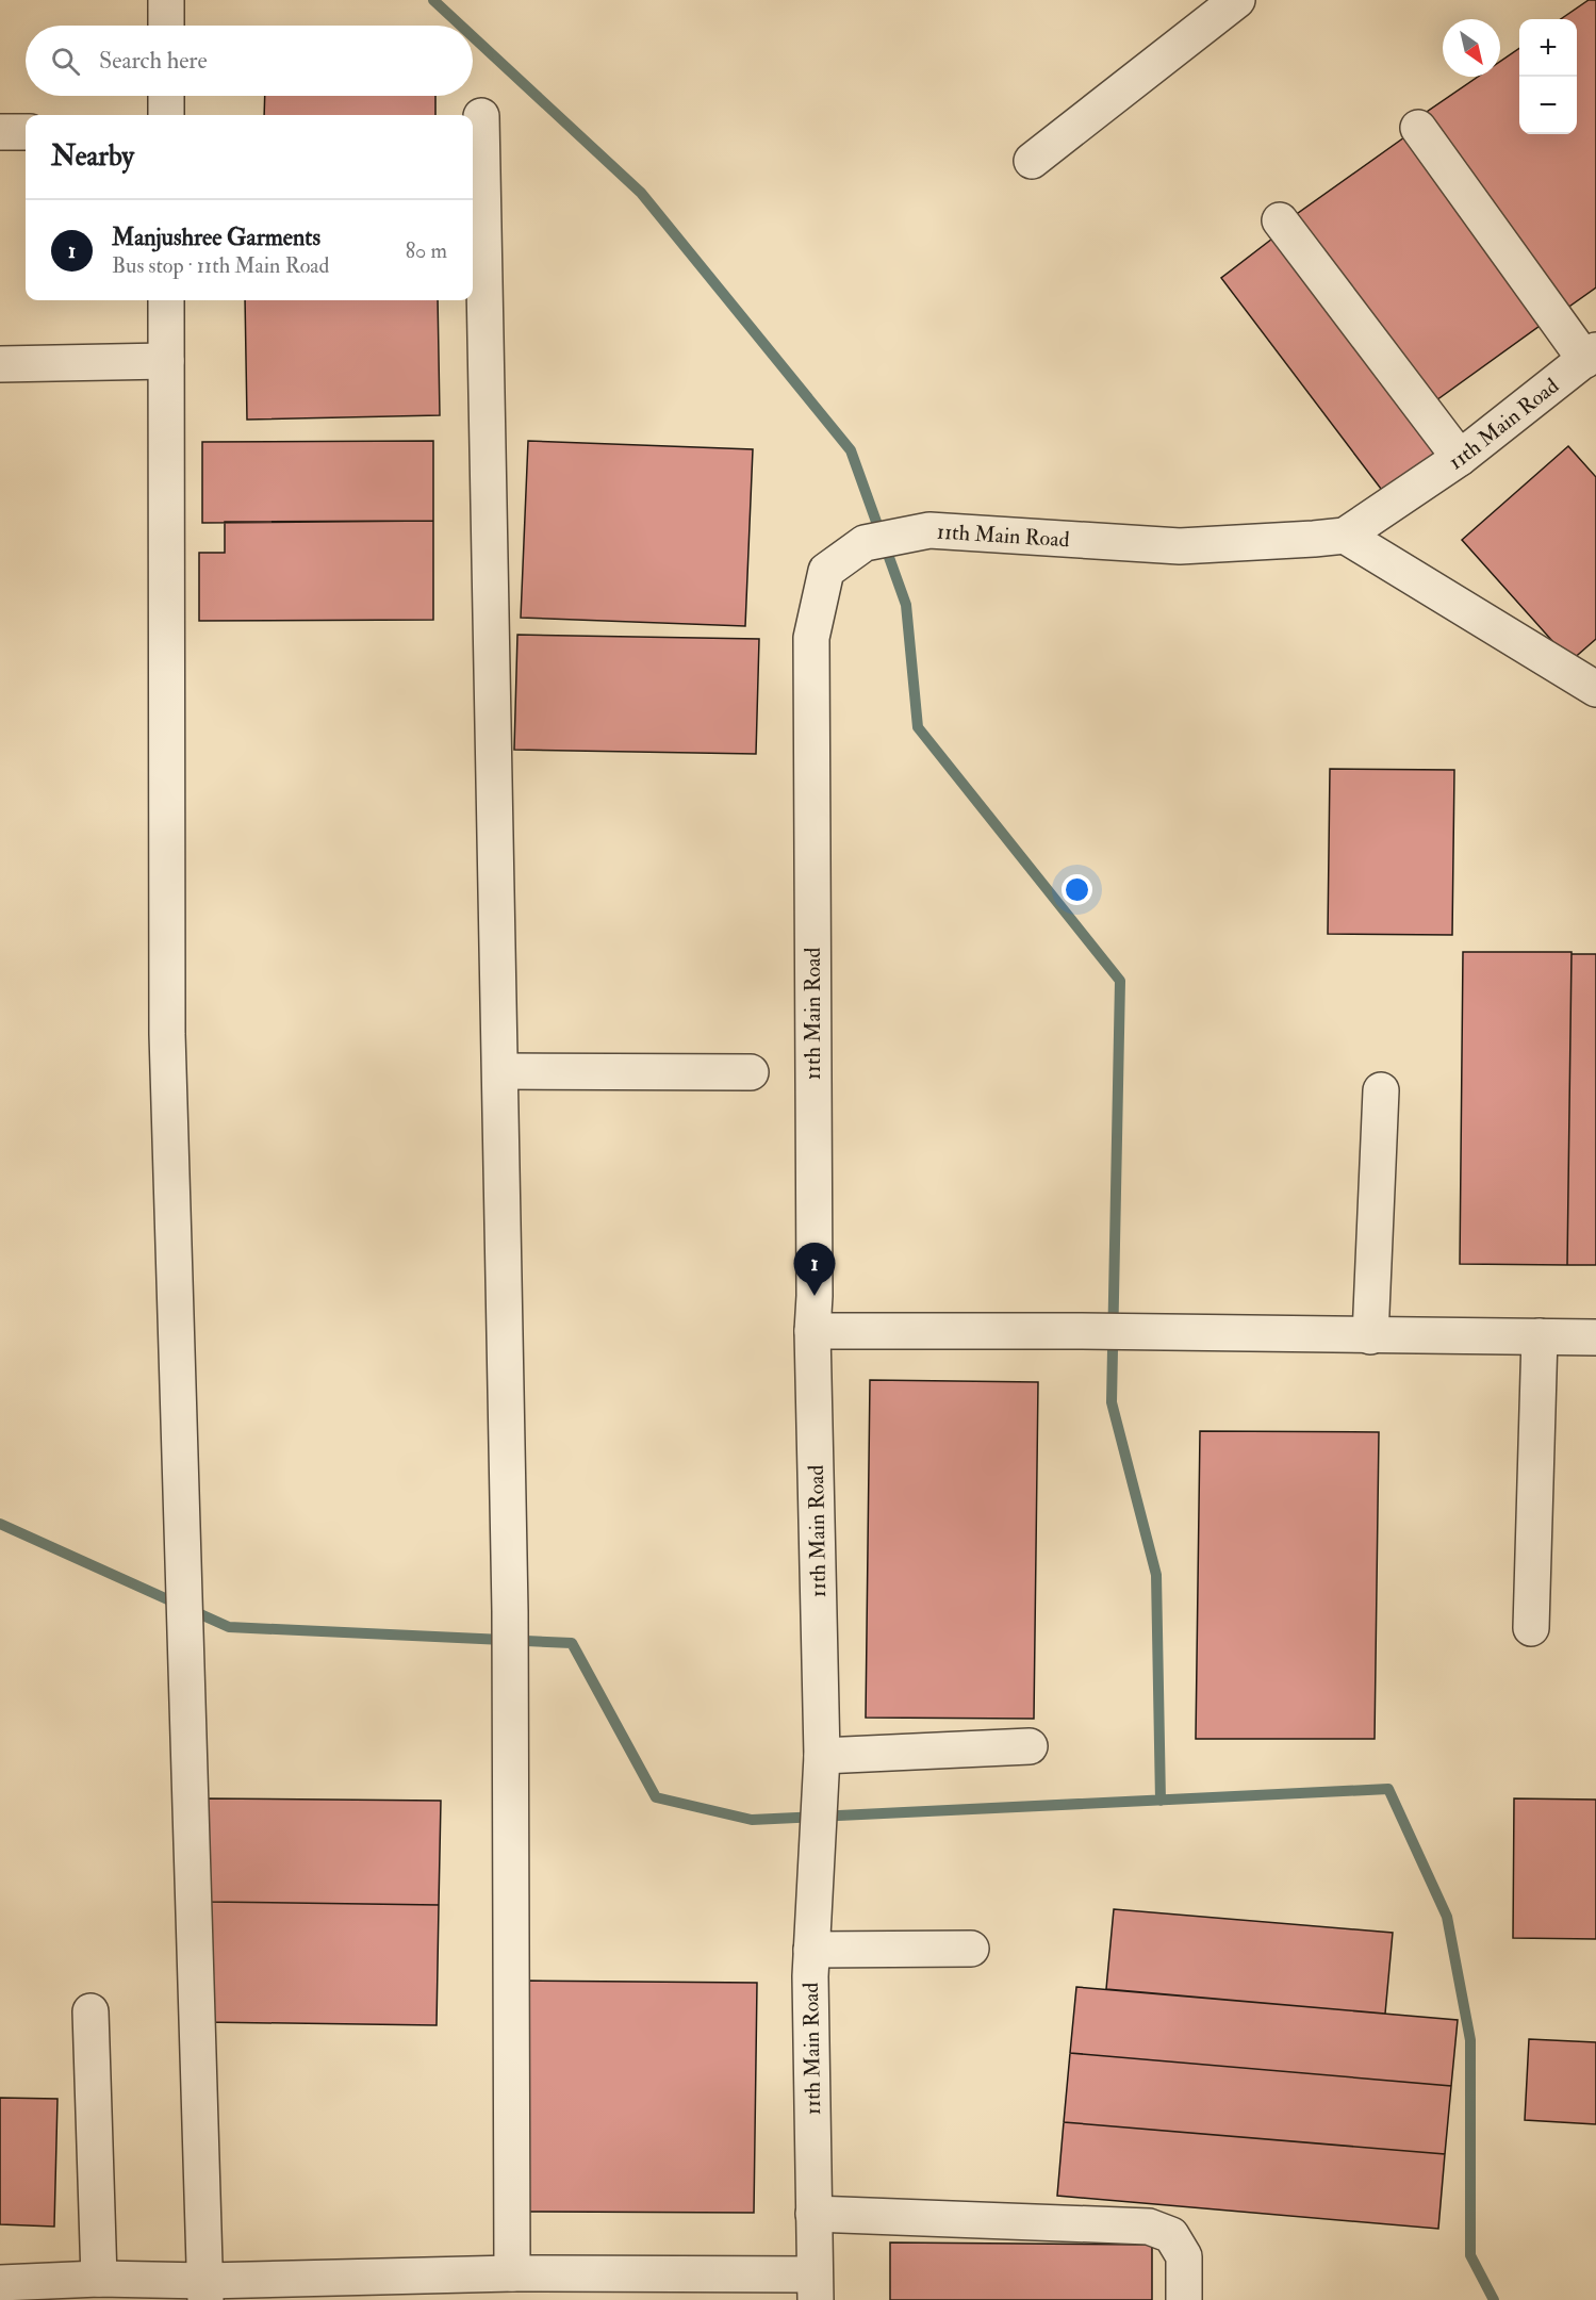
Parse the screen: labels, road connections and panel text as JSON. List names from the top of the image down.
{
  "streets": {
    "street": ["11th Main Road"]
  },
  "north": "bottom right",
  "page": {
    "map_buttons": ["+", "−"],
    "search": "Search here",
    "heading": "Nearby",
    "list": [
      {
        "mark": "1",
        "name": "Manjushree Garments",
        "note": "Bus stop · 11th Main Road",
        "value": "80 m"
      }
    ],
    "pins": "1"
  }
}
